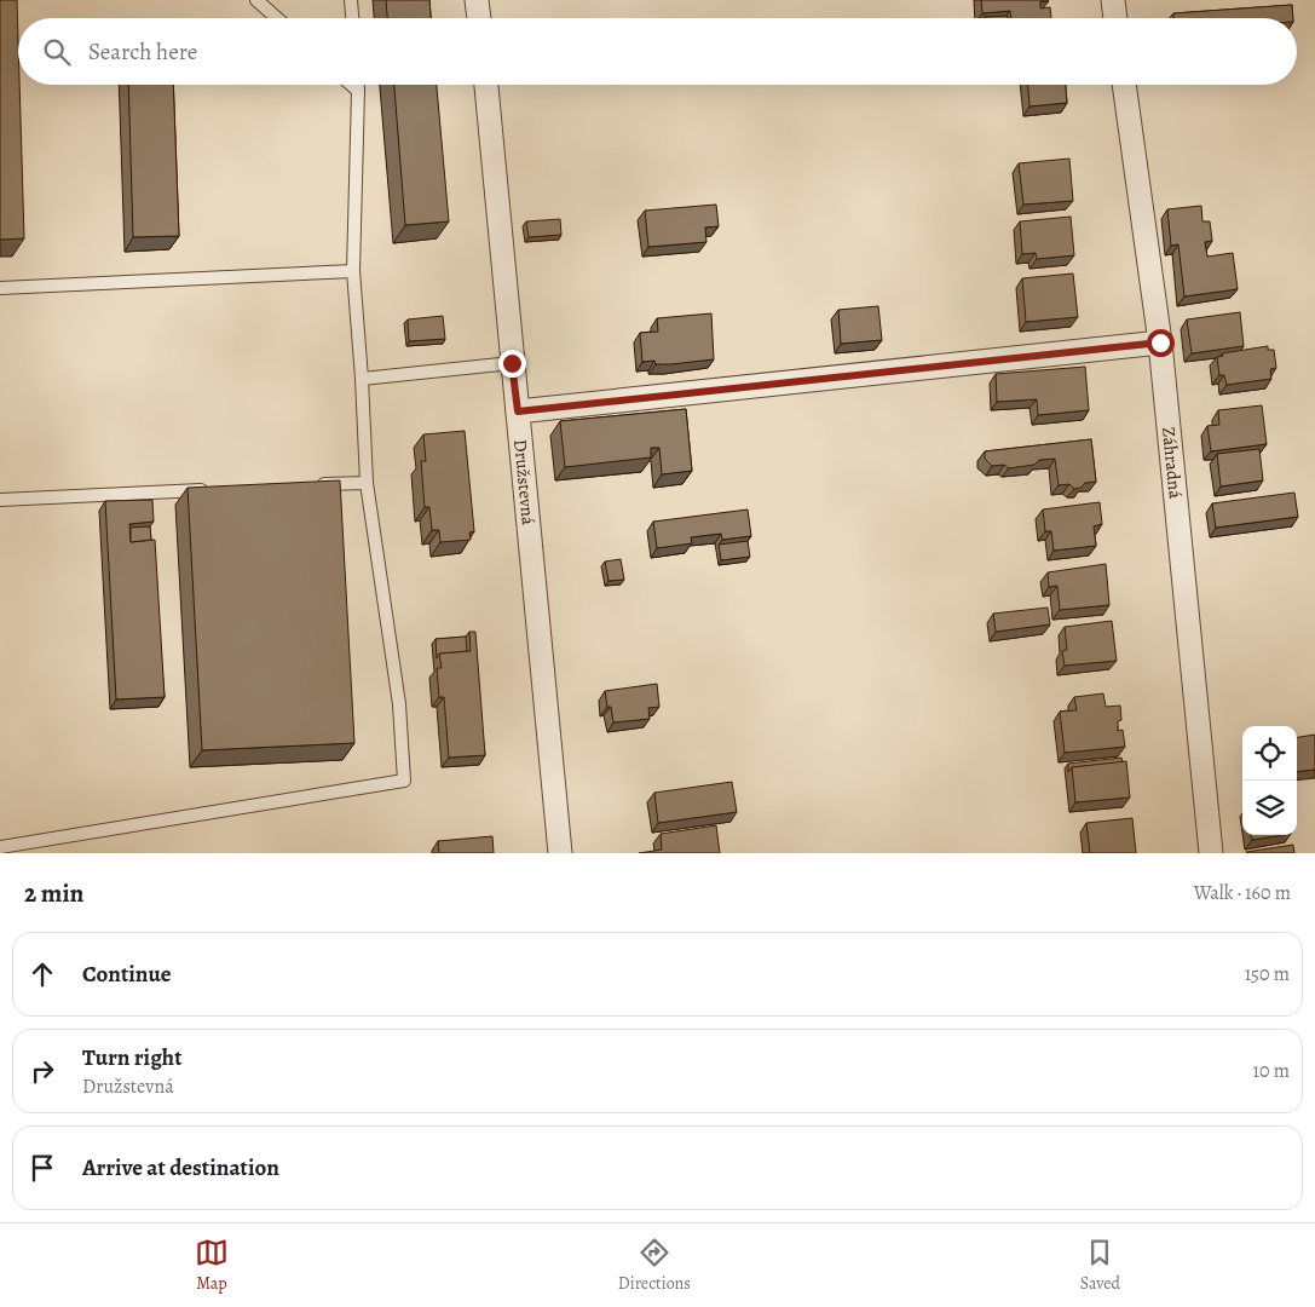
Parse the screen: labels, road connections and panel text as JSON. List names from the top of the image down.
{
  "streets": {
    "street": ["Záhradná", "Družstevná"]
  },
  "page": {
    "search": "Search here",
    "heading": ["2 min", "Walk · 160 m"],
    "list": [
      ["Continue", "150 m"],
      ["Turn right", "Družstevná", "10 m"],
      "Arrive at destination"
    ],
    "nav": ["Map", "Directions", "Saved"]
  }
}
